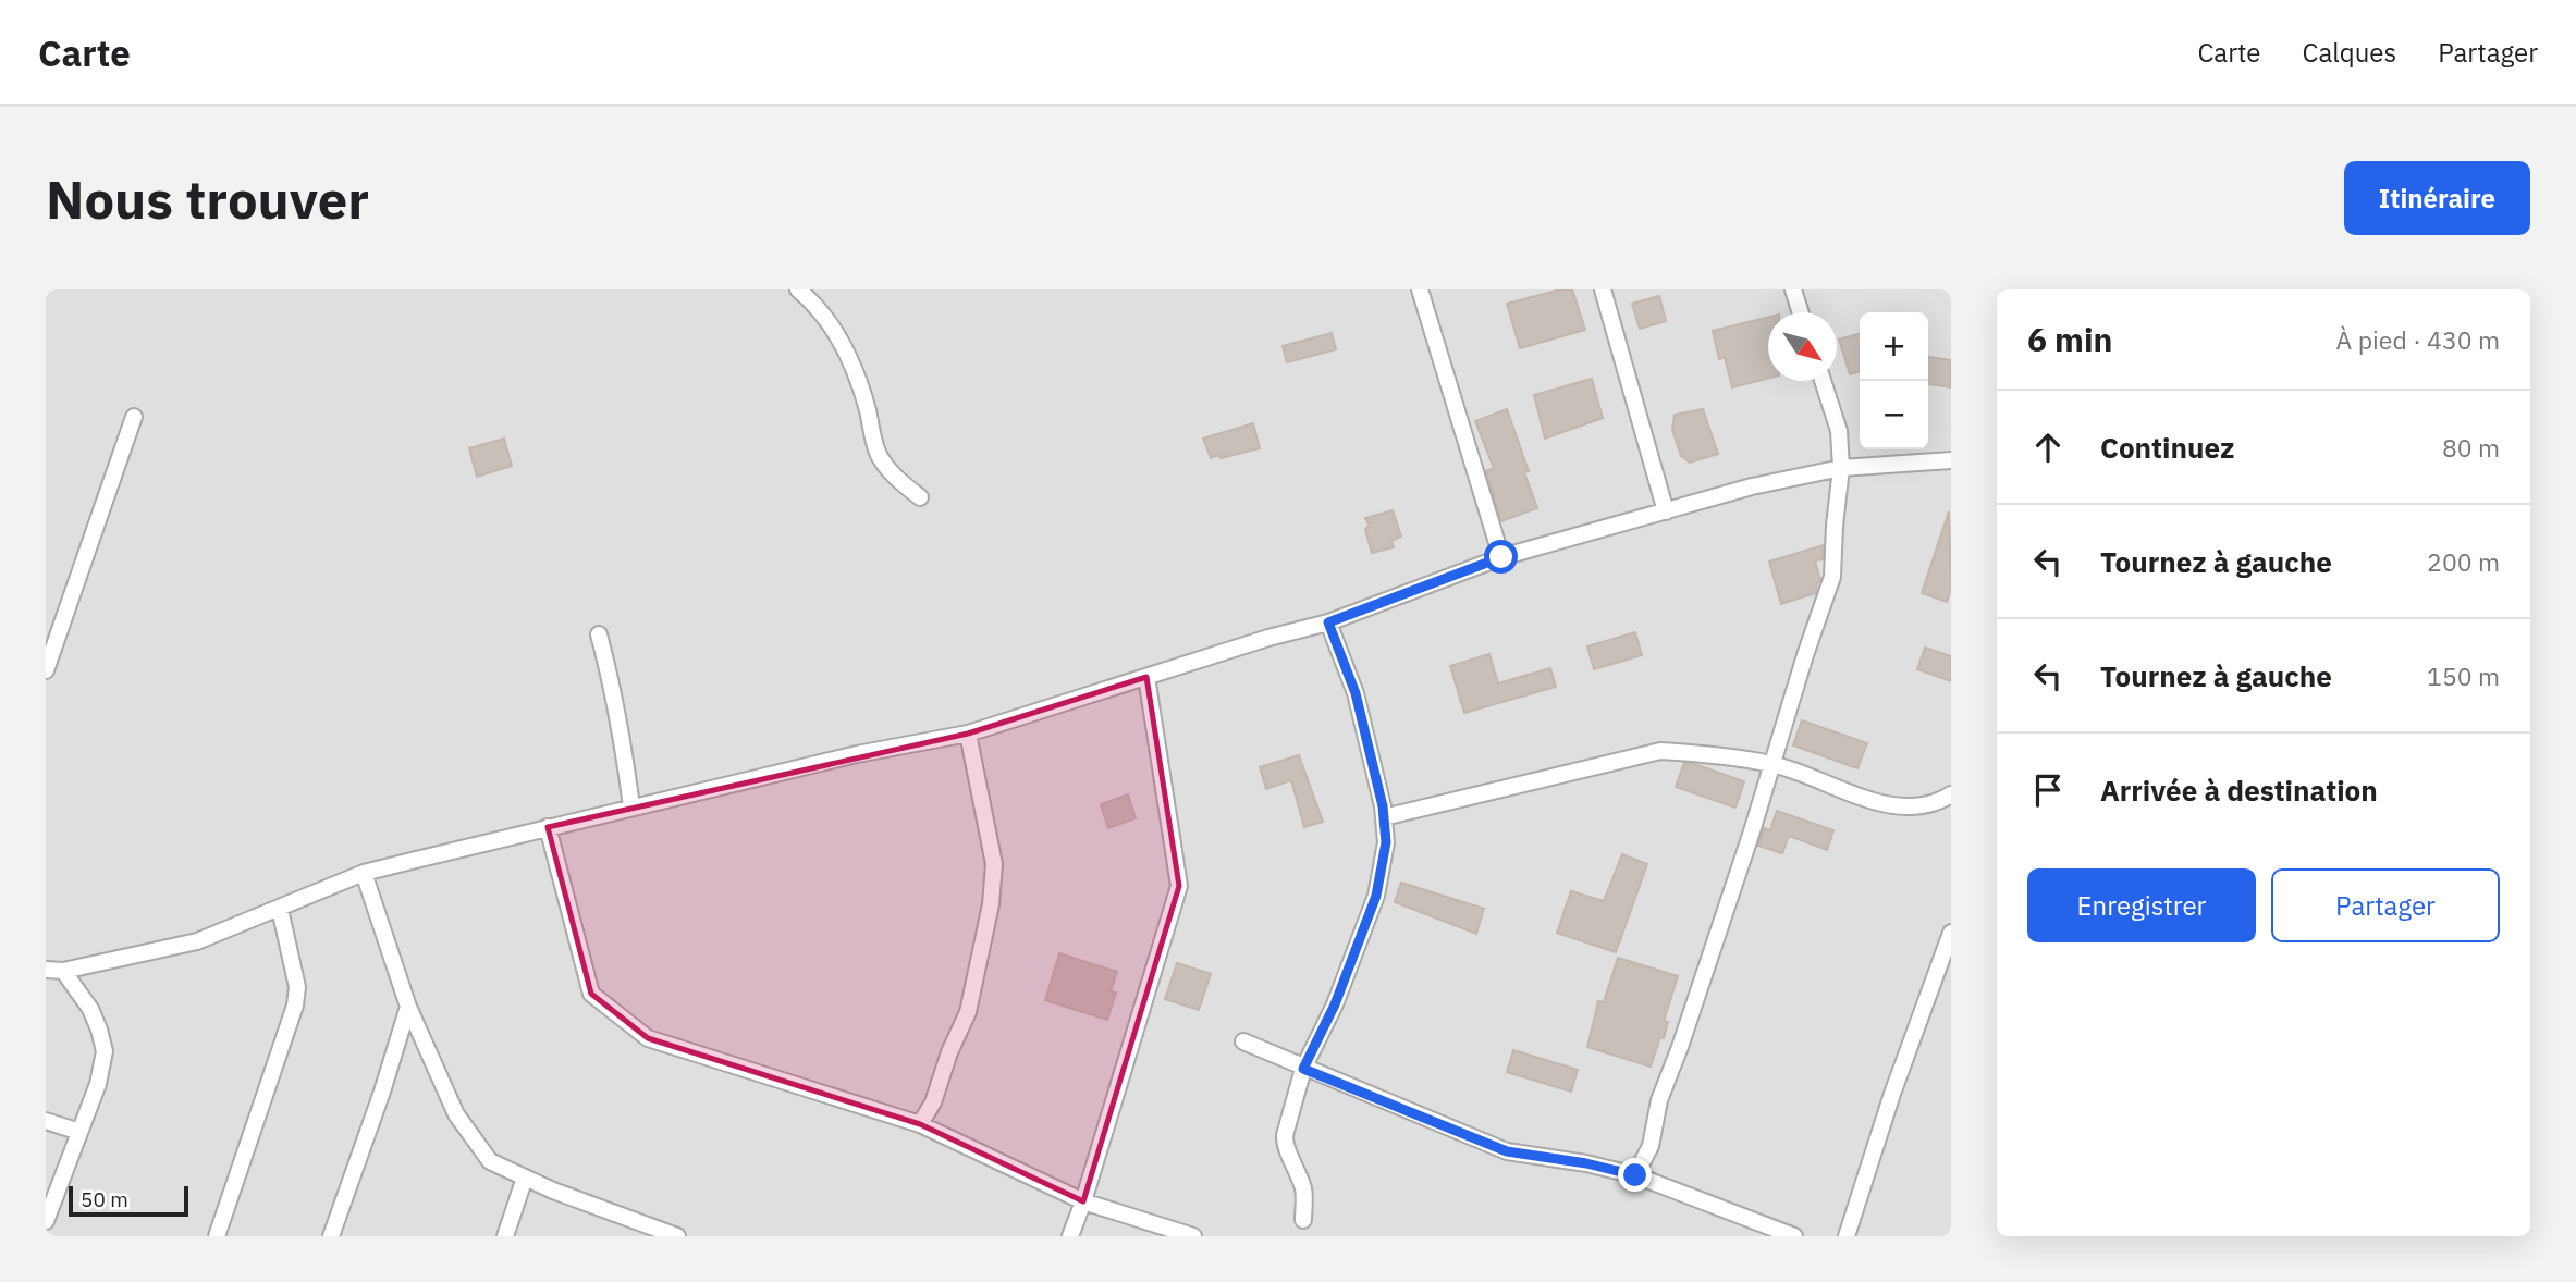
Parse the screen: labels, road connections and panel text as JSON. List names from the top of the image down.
{
  "scale_bar": "50 m",
  "north": "bottom right",
  "page": {
    "header": "Carte",
    "nav": ["Carte", "Calques", "Partager"],
    "buttons": [
      "Itinéraire",
      ["Enregistrer", "Partager"]
    ],
    "title": "Nous trouver",
    "heading": ["6 min", "À pied · 430 m"],
    "map_buttons": ["+", "−"],
    "list": [
      ["Continuez", "80 m"],
      ["Tournez à gauche", "200 m"],
      ["Tournez à gauche", "150 m"],
      "Arrivée à destination"
    ],
    "scale": "50 m"
  }
}
